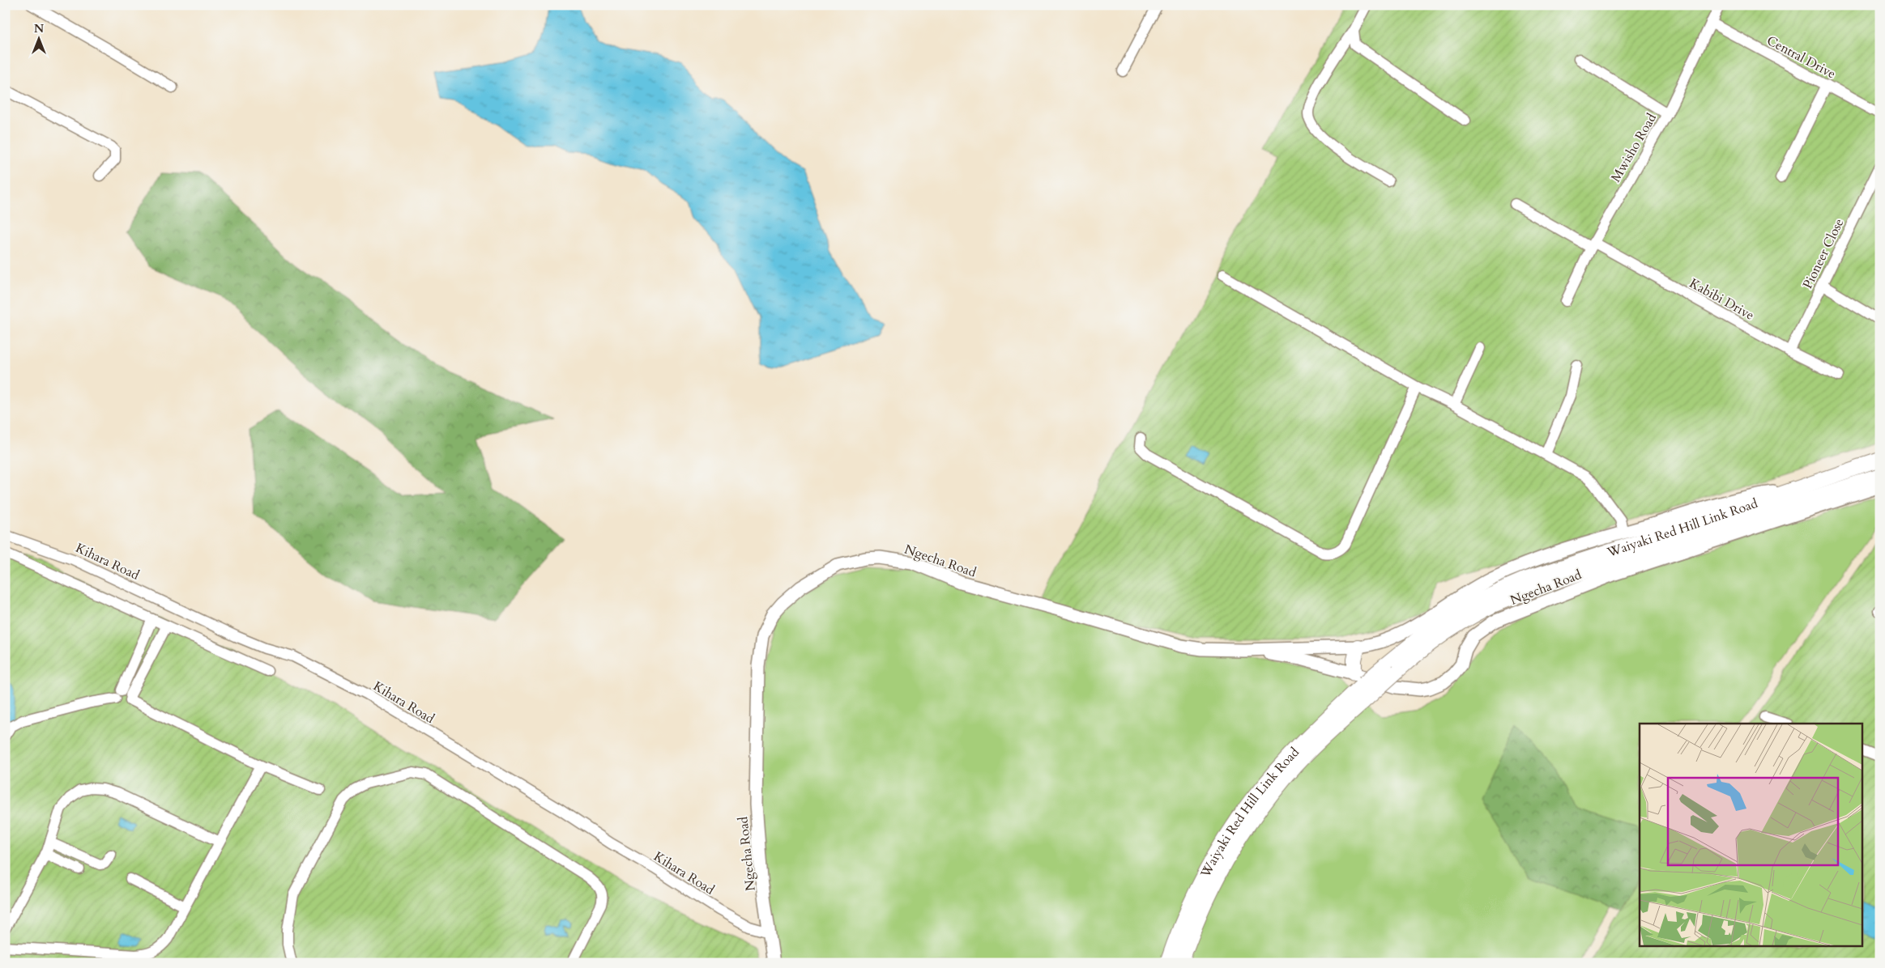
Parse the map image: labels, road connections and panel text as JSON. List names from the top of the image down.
{
  "streets": {
    "main road": ["Waiyaki Red Hill Link Road"],
    "street": [
      "Central Drive",
      "Mwisho Road",
      "Pioneer Close",
      "Kabibi Drive",
      "Ngecha Road",
      "Kihara Road"
    ]
  },
  "crossings": [
    ["Central Drive", "Mwisho Road"],
    ["Mwisho Road", "Kabibi Drive"],
    ["Pioneer Close", "Kabibi Drive"],
    ["Waiyaki Red Hill Link Road", "Ngecha Road"],
    ["Ngecha Road", "Kihara Road"]
  ],
  "north": "top"
}
